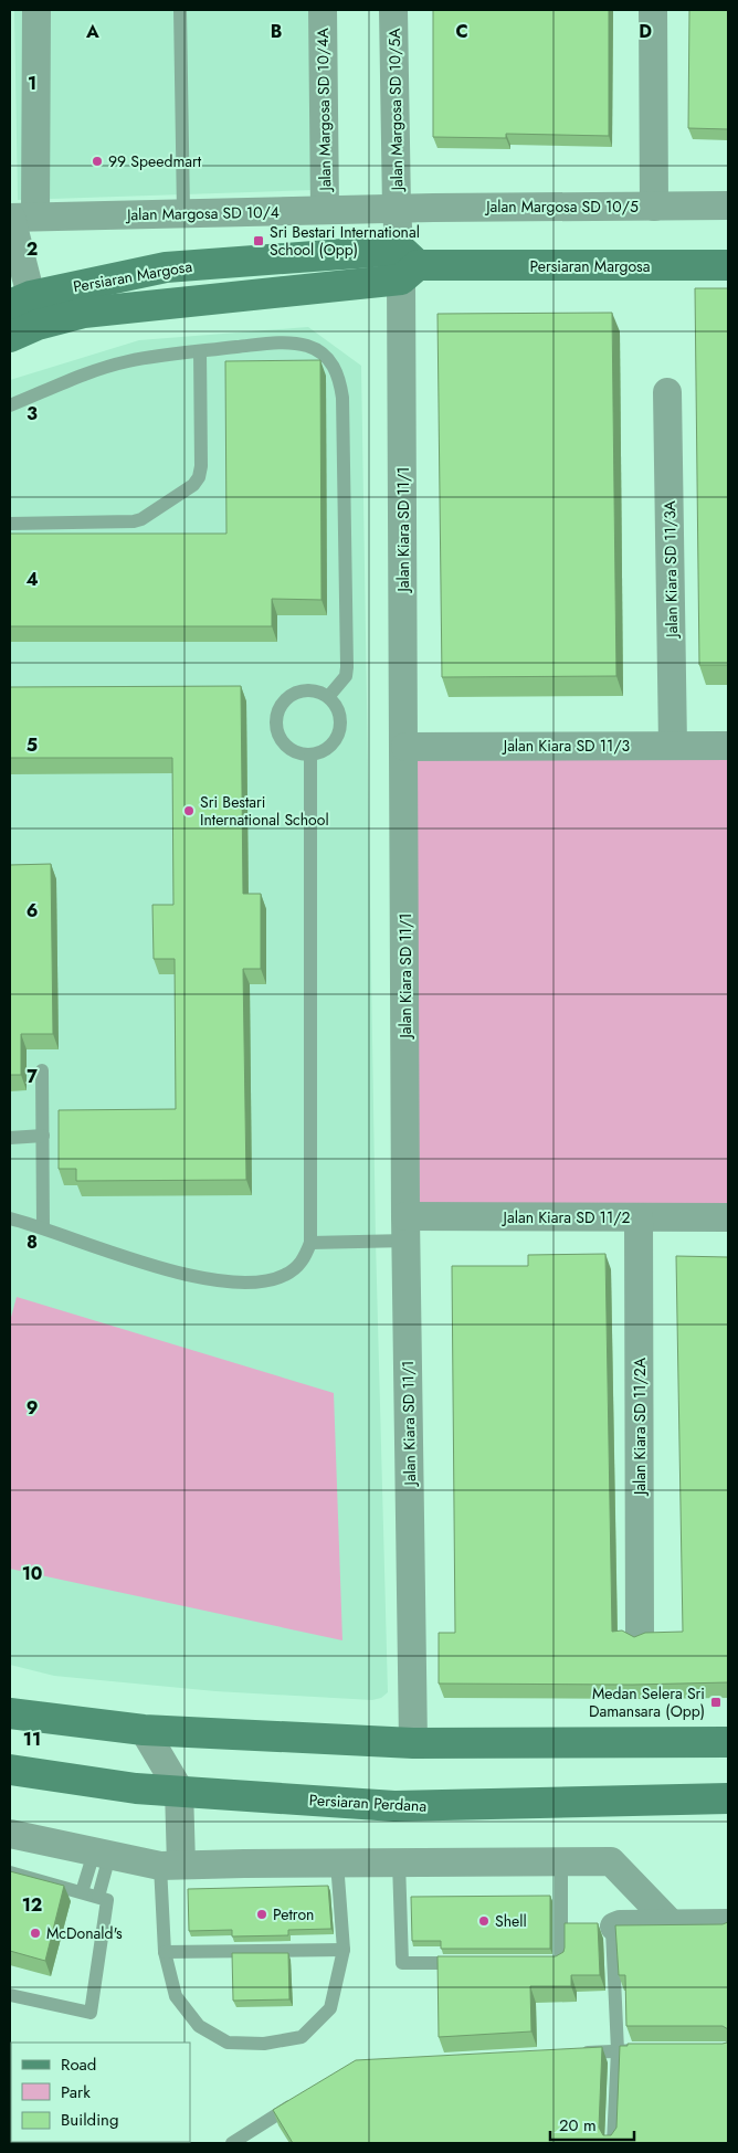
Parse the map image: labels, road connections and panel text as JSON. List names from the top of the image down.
{
  "streets": {
    "main road": ["Persiaran Margosa", "Persiaran Perdana"],
    "street": [
      "Jalan Margosa SD 10/4A",
      "Jalan Margosa SD 10/5A",
      "Jalan Margosa SD 10/5",
      "Jalan Margosa SD 10/4",
      "Jalan Kiara SD 11/1",
      "Jalan Kiara SD 11/3A",
      "Jalan Kiara SD 11/3",
      "Jalan Kiara SD 11/2",
      "Jalan Kiara SD 11/2A"
    ]
  },
  "crossings": [
    ["Jalan Margosa SD 10/4A", "Jalan Margosa SD 10/4"],
    ["Jalan Margosa SD 10/5A", "Jalan Margosa SD 10/5"],
    ["Jalan Margosa SD 10/5A", "Jalan Margosa SD 10/4"],
    ["Jalan Margosa SD 10/5A", "Jalan Kiara SD 11/1"],
    ["Jalan Margosa SD 10/5", "Jalan Margosa SD 10/4"],
    ["Jalan Margosa SD 10/5", "Jalan Kiara SD 11/1"],
    ["Jalan Margosa SD 10/4", "Jalan Kiara SD 11/1"],
    ["Persiaran Margosa", "Jalan Kiara SD 11/1"],
    ["Jalan Kiara SD 11/1", "Jalan Kiara SD 11/3"],
    ["Jalan Kiara SD 11/1", "Jalan Kiara SD 11/2"],
    ["Jalan Kiara SD 11/3A", "Jalan Kiara SD 11/3"],
    ["Jalan Kiara SD 11/2", "Jalan Kiara SD 11/2A"]
  ],
  "places": {
    "other": [
      "99 Speedmart",
      "Sri Bestari International School",
      "Petron",
      "Shell",
      "McDonald's"
    ],
    "transit": ["Sri Bestari International School (Opp)", "Medan Selera Sri Damansara (Opp)"]
  },
  "legend": ["Road", "Park", "Building"],
  "scale_bar": "20 m",
  "grid": {
    "columns": [
      "A",
      "B",
      "C",
      "D"
    ],
    "rows": [
      "1",
      "2",
      "3",
      "4",
      "5",
      "6",
      "7",
      "8",
      "9",
      "10",
      "11",
      "12"
    ]
  }
}
